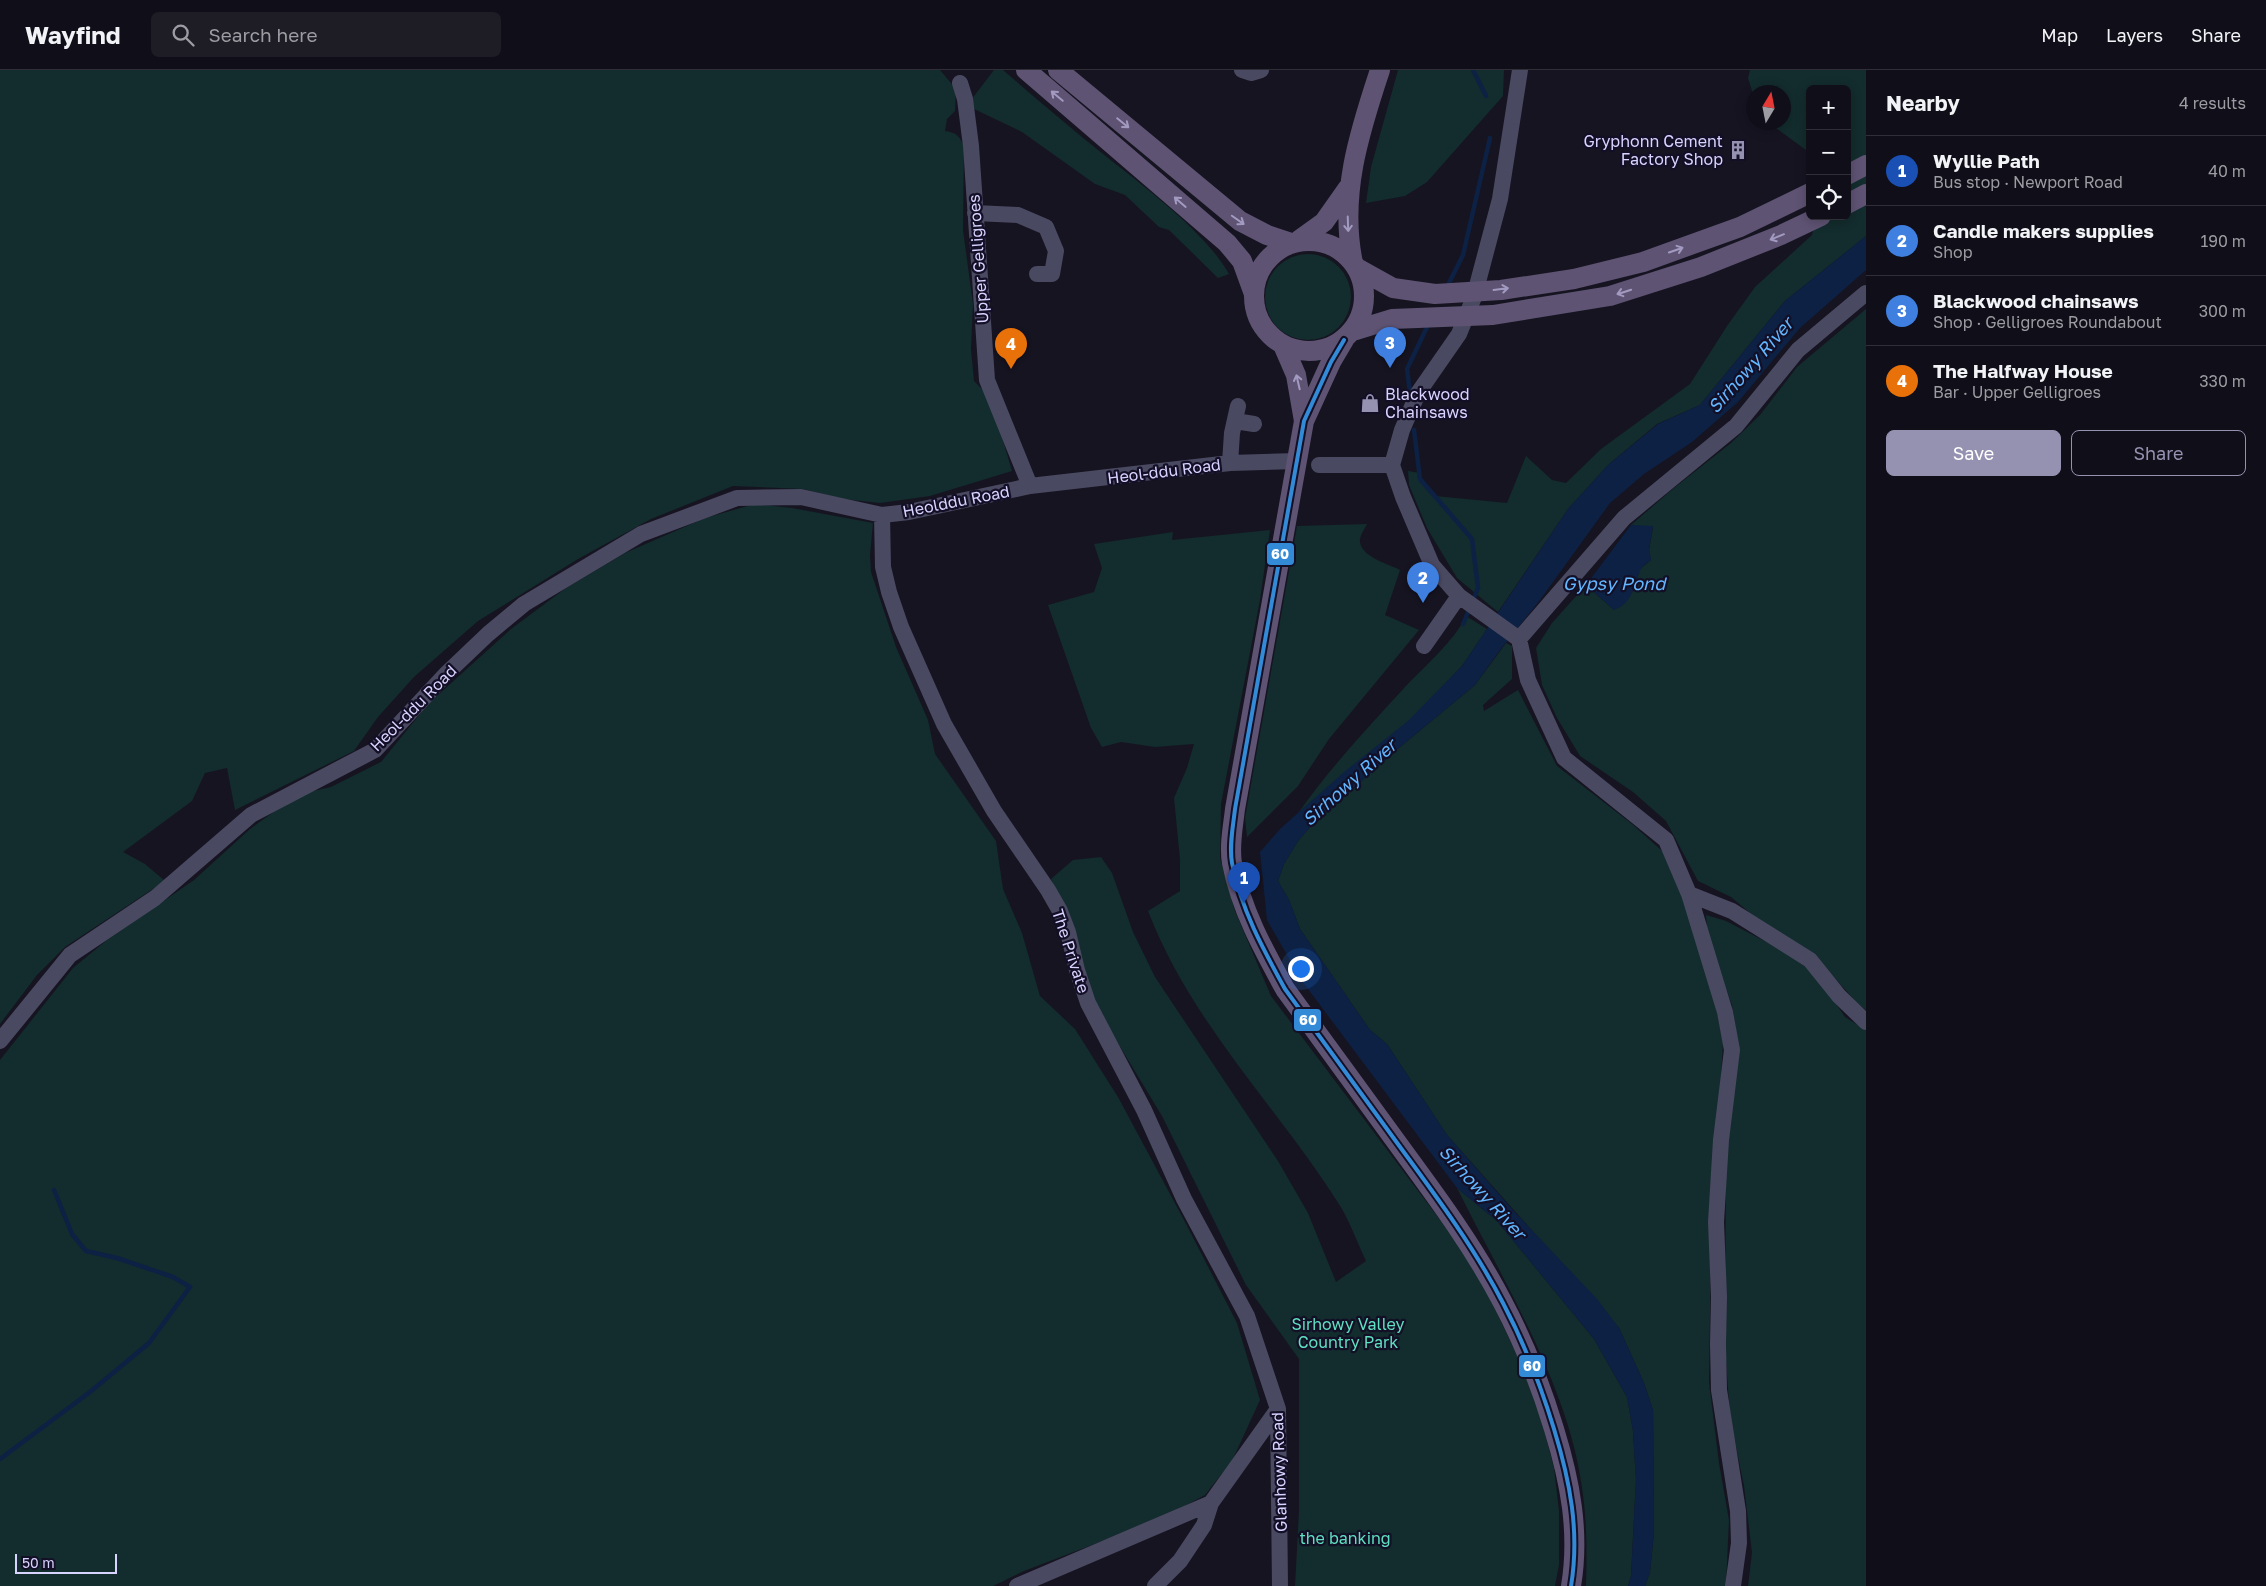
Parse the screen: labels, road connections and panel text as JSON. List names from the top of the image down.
{
  "streets": {
    "street": [
      "Upper Gelligroes",
      "Heol-ddu Road",
      "Heolddu Road",
      "The Private",
      "Glanhowy Road"
    ]
  },
  "crossings": [
    ["Upper Gelligroes", "Heol-ddu Road"],
    ["Upper Gelligroes", "Heolddu Road"],
    ["Heol-ddu Road", "Heolddu Road"],
    ["Heol-ddu Road", "The Private"],
    ["Heolddu Road", "The Private"],
    ["The Private", "Glanhowy Road"]
  ],
  "water": ["Sirhowy River", "Gypsy Pond"],
  "parks": ["Sirhowy Valley Country Park", "the banking"],
  "places": {
    "building": ["Gryphonn Cement Factory Shop"],
    "shop": ["Blackwood Chainsaws"]
  },
  "lines": ["transit line 60"],
  "scale_bar": "50 m",
  "north": "top",
  "page": {
    "header": "Wayfind",
    "search": "Search here",
    "nav": ["Map", "Layers", "Share"],
    "heading": ["Nearby", "4 results"],
    "map_buttons": ["+", "−"],
    "list": [
      {
        "mark": "1",
        "name": "Wyllie Path",
        "note": "Bus stop · Newport Road",
        "value": "40 m"
      },
      {
        "mark": "2",
        "name": "Candle makers supplies",
        "note": "Shop",
        "value": "190 m"
      },
      {
        "mark": "3",
        "name": "Blackwood chainsaws",
        "note": "Shop · Gelligroes Roundabout",
        "value": "300 m"
      },
      {
        "mark": "4",
        "name": "The Halfway House",
        "note": "Bar · Upper Gelligroes",
        "value": "330 m"
      }
    ],
    "pins": [
      "3",
      "4",
      "2",
      "1"
    ],
    "buttons": ["Save", "Share"],
    "scale": "50 m"
  }
}
